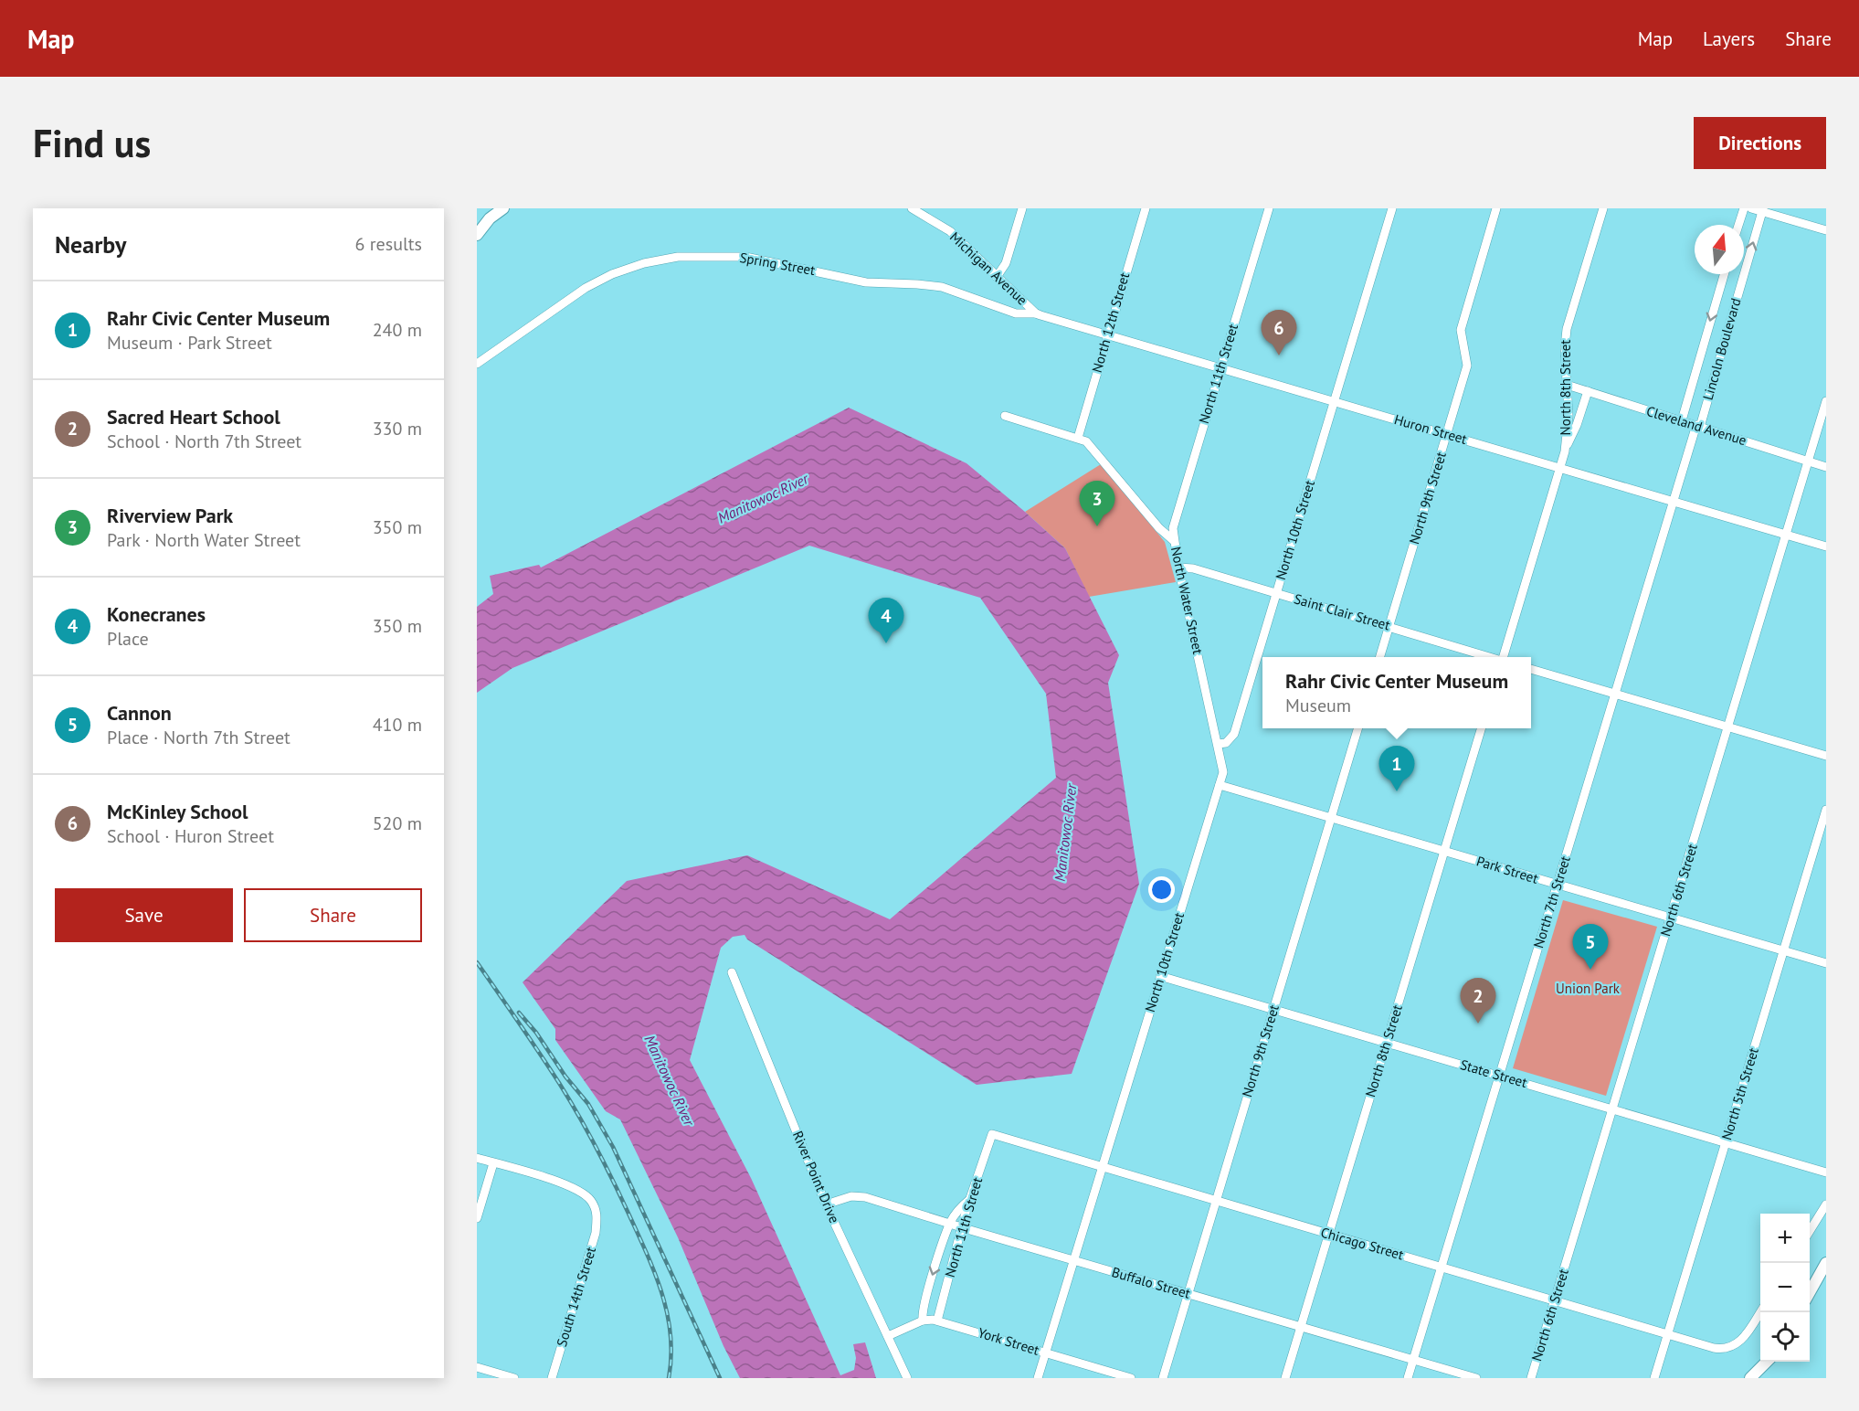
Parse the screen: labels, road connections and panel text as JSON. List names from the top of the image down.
{
  "streets": {
    "street": [
      "Spring Street",
      "Michigan Avenue",
      "North 12th Street",
      "Lincoln Boulevard",
      "North 11th Street",
      "North 8th Street",
      "Cleveland Avenue",
      "Huron Street",
      "North 9th Street",
      "North 10th Street",
      "North Water Street",
      "Saint Clair Street",
      "Park Street",
      "North 6th Street",
      "North 7th Street",
      "State Street",
      "North 5th Street",
      "River Point Drive",
      "Chicago Street",
      "Buffalo Street",
      "South 14th Street",
      "York Street"
    ]
  },
  "crossings": [
    ["Spring Street", "Michigan Avenue"],
    ["Spring Street", "Huron Street"],
    ["Michigan Avenue", "Huron Street"],
    ["North 12th Street", "Huron Street"],
    ["North 12th Street", "North Water Street"],
    ["Lincoln Boulevard", "Cleveland Avenue"],
    ["Lincoln Boulevard", "North 7th Street"],
    ["North 11th Street", "Huron Street"],
    ["North 11th Street", "North Water Street"],
    ["North 11th Street", "Chicago Street"],
    ["North 11th Street", "Buffalo Street"],
    ["North 11th Street", "York Street"],
    ["North 8th Street", "Cleveland Avenue"],
    ["North 8th Street", "Huron Street"],
    ["North 8th Street", "Park Street"],
    ["North 8th Street", "State Street"],
    ["North 8th Street", "Chicago Street"],
    ["North 8th Street", "Buffalo Street"],
    ["Cleveland Avenue", "North 6th Street"],
    ["Cleveland Avenue", "North 7th Street"],
    ["Huron Street", "North 9th Street"],
    ["Huron Street", "North 10th Street"],
    ["Huron Street", "North 6th Street"],
    ["Huron Street", "North 7th Street"],
    ["North 9th Street", "Saint Clair Street"],
    ["North 9th Street", "Park Street"],
    ["North 9th Street", "State Street"],
    ["North 9th Street", "Chicago Street"],
    ["North 9th Street", "Buffalo Street"],
    ["North 10th Street", "North Water Street"],
    ["North 10th Street", "Saint Clair Street"],
    ["North 10th Street", "Park Street"],
    ["North 10th Street", "State Street"],
    ["North 10th Street", "Chicago Street"],
    ["North 10th Street", "Buffalo Street"],
    ["North 10th Street", "York Street"],
    ["North Water Street", "Saint Clair Street"],
    ["Park Street", "North 6th Street"],
    ["Park Street", "North 7th Street"],
    ["Park Street", "North 5th Street"],
    ["North 6th Street", "State Street"],
    ["North 6th Street", "Chicago Street"],
    ["North 7th Street", "State Street"],
    ["North 7th Street", "Chicago Street"],
    ["North 7th Street", "Buffalo Street"],
    ["State Street", "North 5th Street"],
    ["North 5th Street", "Chicago Street"],
    ["River Point Drive", "Buffalo Street"],
    ["River Point Drive", "York Street"]
  ],
  "water": ["Manitowoc River"],
  "parks": ["Union Park"],
  "north": "top",
  "page": {
    "header": "Map",
    "nav": ["Map", "Layers", "Share"],
    "buttons": [
      "Directions",
      ["Save", "Share"]
    ],
    "title": "Find us",
    "heading": ["Nearby", "6 results"],
    "list": [
      {
        "mark": "1",
        "name": "Rahr Civic Center Museum",
        "note": "Museum · Park Street",
        "value": "240 m"
      },
      {
        "mark": "2",
        "name": "Sacred Heart School",
        "note": "School · North 7th Street",
        "value": "330 m"
      },
      {
        "mark": "3",
        "name": "Riverview Park",
        "note": "Park · North Water Street",
        "value": "350 m"
      },
      {
        "mark": "4",
        "name": "Konecranes",
        "note": "Place",
        "value": "350 m"
      },
      {
        "mark": "5",
        "name": "Cannon",
        "note": "Place · North 7th Street",
        "value": "410 m"
      },
      {
        "mark": "6",
        "name": "McKinley School",
        "note": "School · Huron Street",
        "value": "520 m"
      }
    ],
    "pins": [
      "6",
      "3",
      "4",
      "1",
      "5",
      "2"
    ],
    "popup": ["Rahr Civic Center Museum", "Museum"],
    "map_buttons": ["+", "−"]
  }
}
